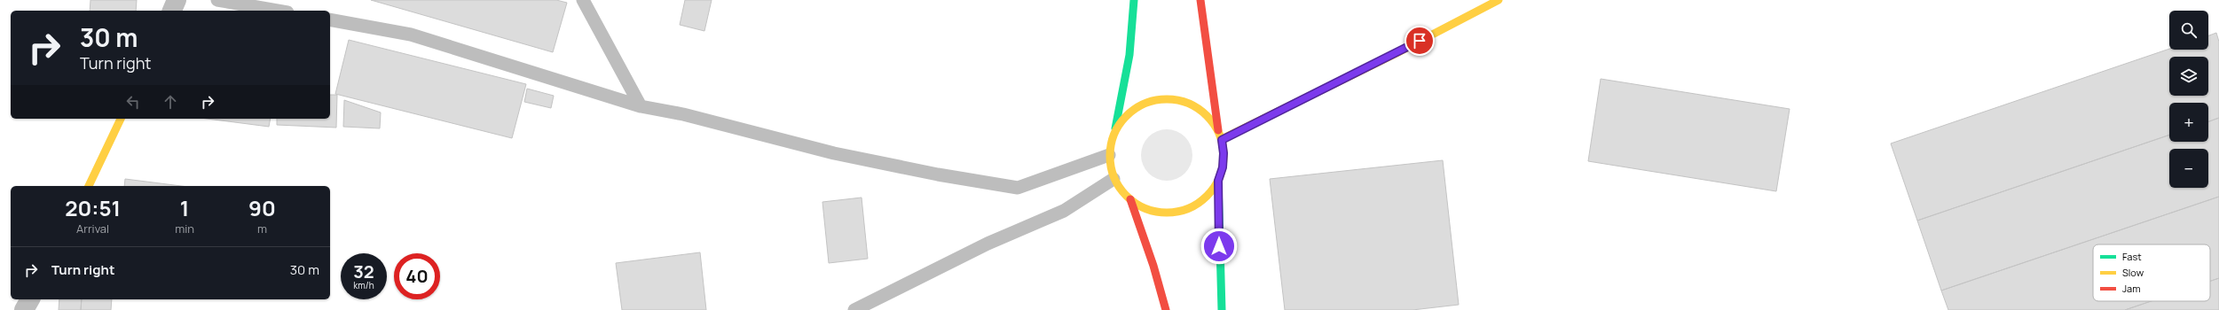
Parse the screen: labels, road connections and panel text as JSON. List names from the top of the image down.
{
  "legend": ["Fast", "Slow", "Jam"],
  "page": {
    "map_buttons": ["+", "−"],
    "turn": ["30 m", "Turn right"],
    "eta": [
      "20:51",
      "Arrival",
      "1",
      "min",
      "90",
      "m"
    ],
    "list": [
      {
        "name": "Turn right",
        "value": "30 m"
      }
    ],
    "speed": "32 km/h",
    "limit": "40"
  }
}
